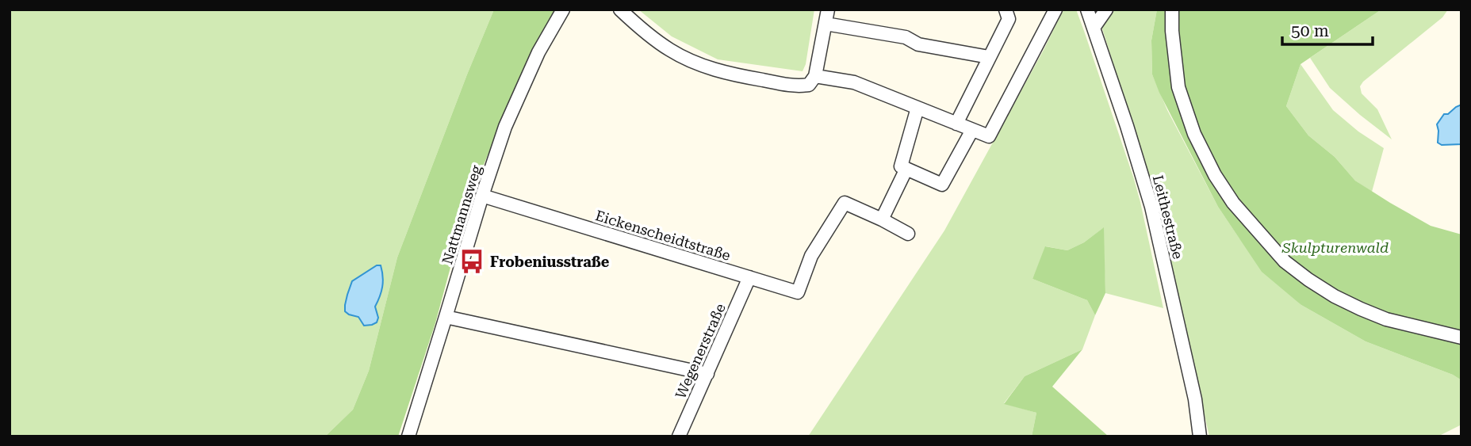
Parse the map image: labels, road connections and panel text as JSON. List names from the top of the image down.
{
  "streets": {
    "street": [
      "Nattmannsweg",
      "Leithestraße",
      "Eickenscheidtstraße",
      "Wegenerstraße"
    ]
  },
  "crossings": [
    ["Nattmannsweg", "Eickenscheidtstraße"],
    ["Eickenscheidtstraße", "Wegenerstraße"]
  ],
  "parks": ["Skulpturenwald"],
  "places": {
    "bus stop": ["Frobeniusstraße"]
  },
  "scale_bar": "50 m"
}
